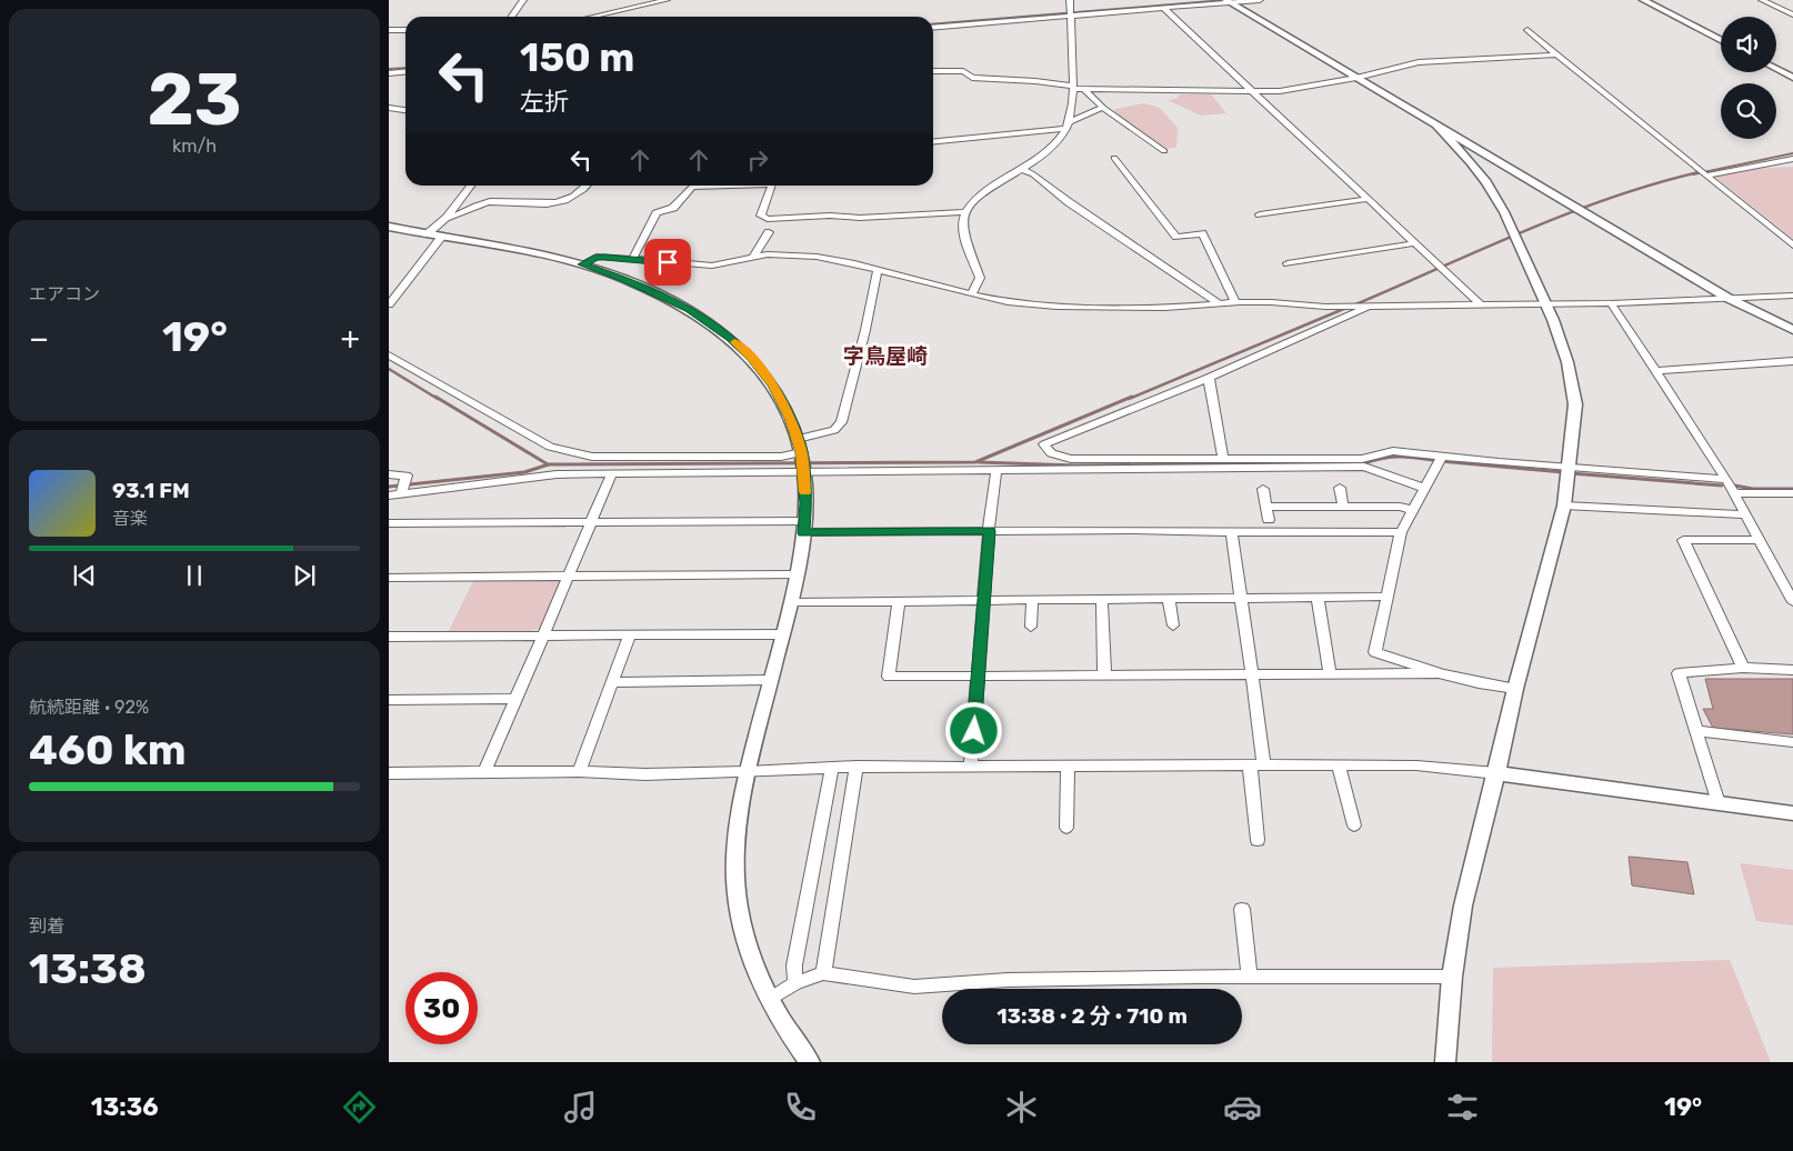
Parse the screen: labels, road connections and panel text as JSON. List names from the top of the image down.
{
  "districts": ["字鳥屋崎"],
  "page": {
    "tile": [
      ["23", "km/h"],
      "エアコン",
      ["航続距離 · 92%", "460 km"],
      ["到着", "13:38"]
    ],
    "turn": ["150 m", "左折"],
    "heat": ["−", "19°", "+"],
    "song": ["93.1 FM", "音楽"],
    "limit": "30",
    "trip": "13:38 · 2 分 · 710 m",
    "tabs": ["13:36", "19°"]
  }
}
